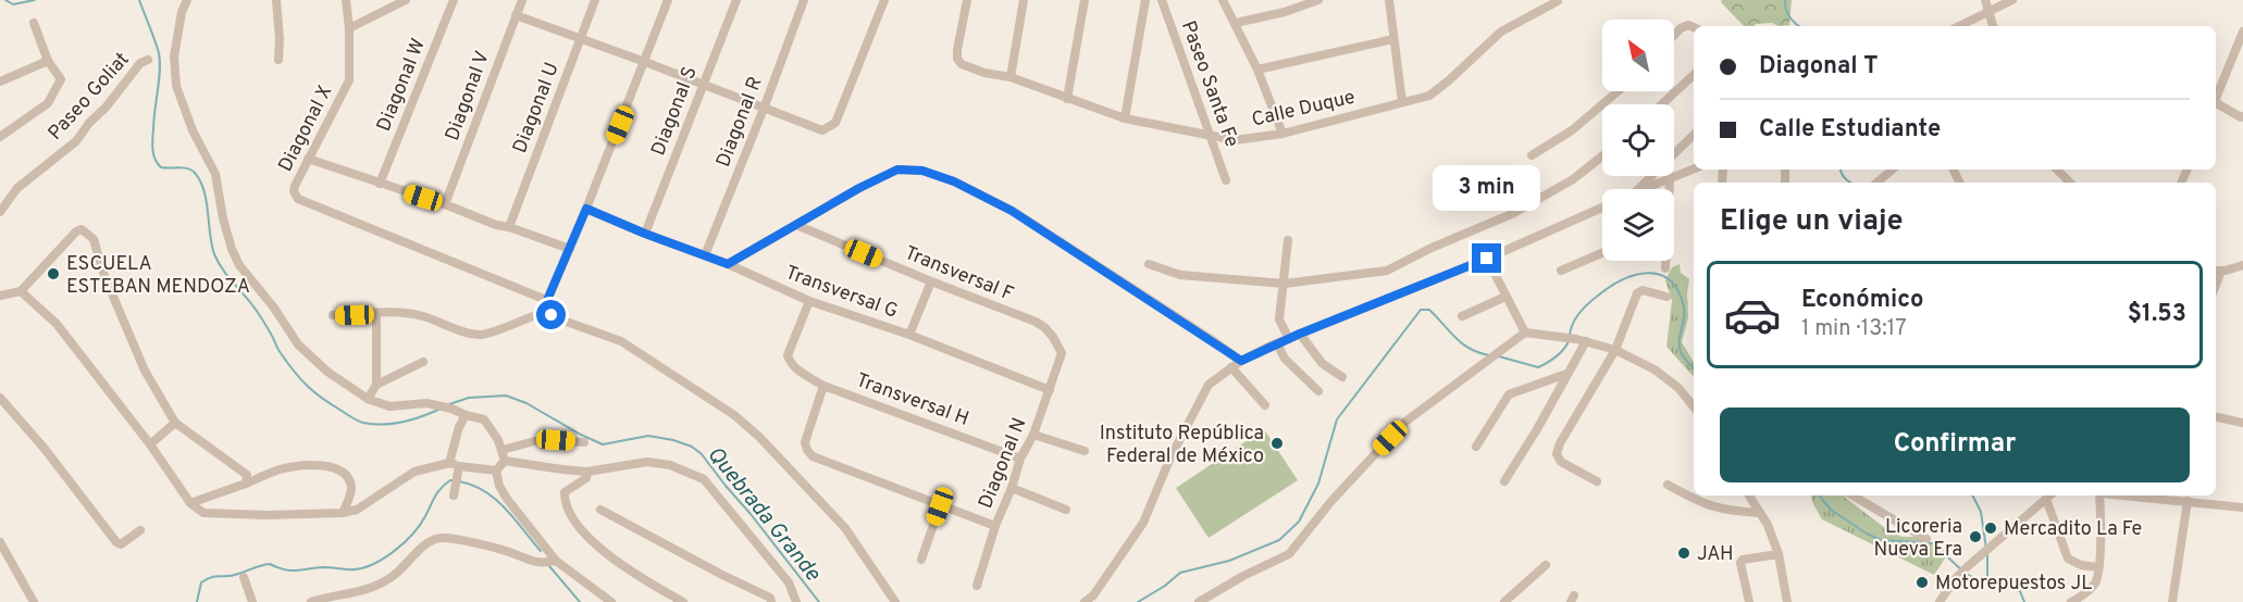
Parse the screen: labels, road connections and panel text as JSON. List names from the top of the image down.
{
  "streets": {
    "street": [
      "Paseo Santa Fe",
      "Diagonal W",
      "Paseo Goliat",
      "Diagonal V",
      "Diagonal U",
      "Calle Duque",
      "Diagonal S",
      "Diagonal R",
      "Diagonal X",
      "Transversal F",
      "Transversal G",
      "Transversal H",
      "Diagonal N"
    ]
  },
  "crossings": [
    ["Paseo Santa Fe", "Calle Duque"],
    ["Diagonal S", "Transversal G"],
    ["Diagonal R", "Transversal G"],
    ["Transversal F", "Diagonal N"],
    ["Transversal G", "Transversal H"],
    ["Transversal G", "Diagonal N"],
    ["Transversal H", "Diagonal N"]
  ],
  "water": ["Quebrada Grande"],
  "places": [
    "ESCUELA ESTEBAN MENDOZA",
    "Instituto República Federal de México",
    "Mercadito La Fe",
    "Licoreria Nueva Era",
    "JAH",
    "Motorepuestos JL"
  ],
  "north": "top left",
  "page": {
    "banner": ["Diagonal T", "Calle Estudiante"],
    "bubble": "3 min",
    "heading": "Elige un viaje",
    "list": [
      {
        "name": "Económico",
        "note": "1 min · 13:17",
        "value": "$1.53"
      }
    ],
    "buttons": "Confirmar"
  }
}
